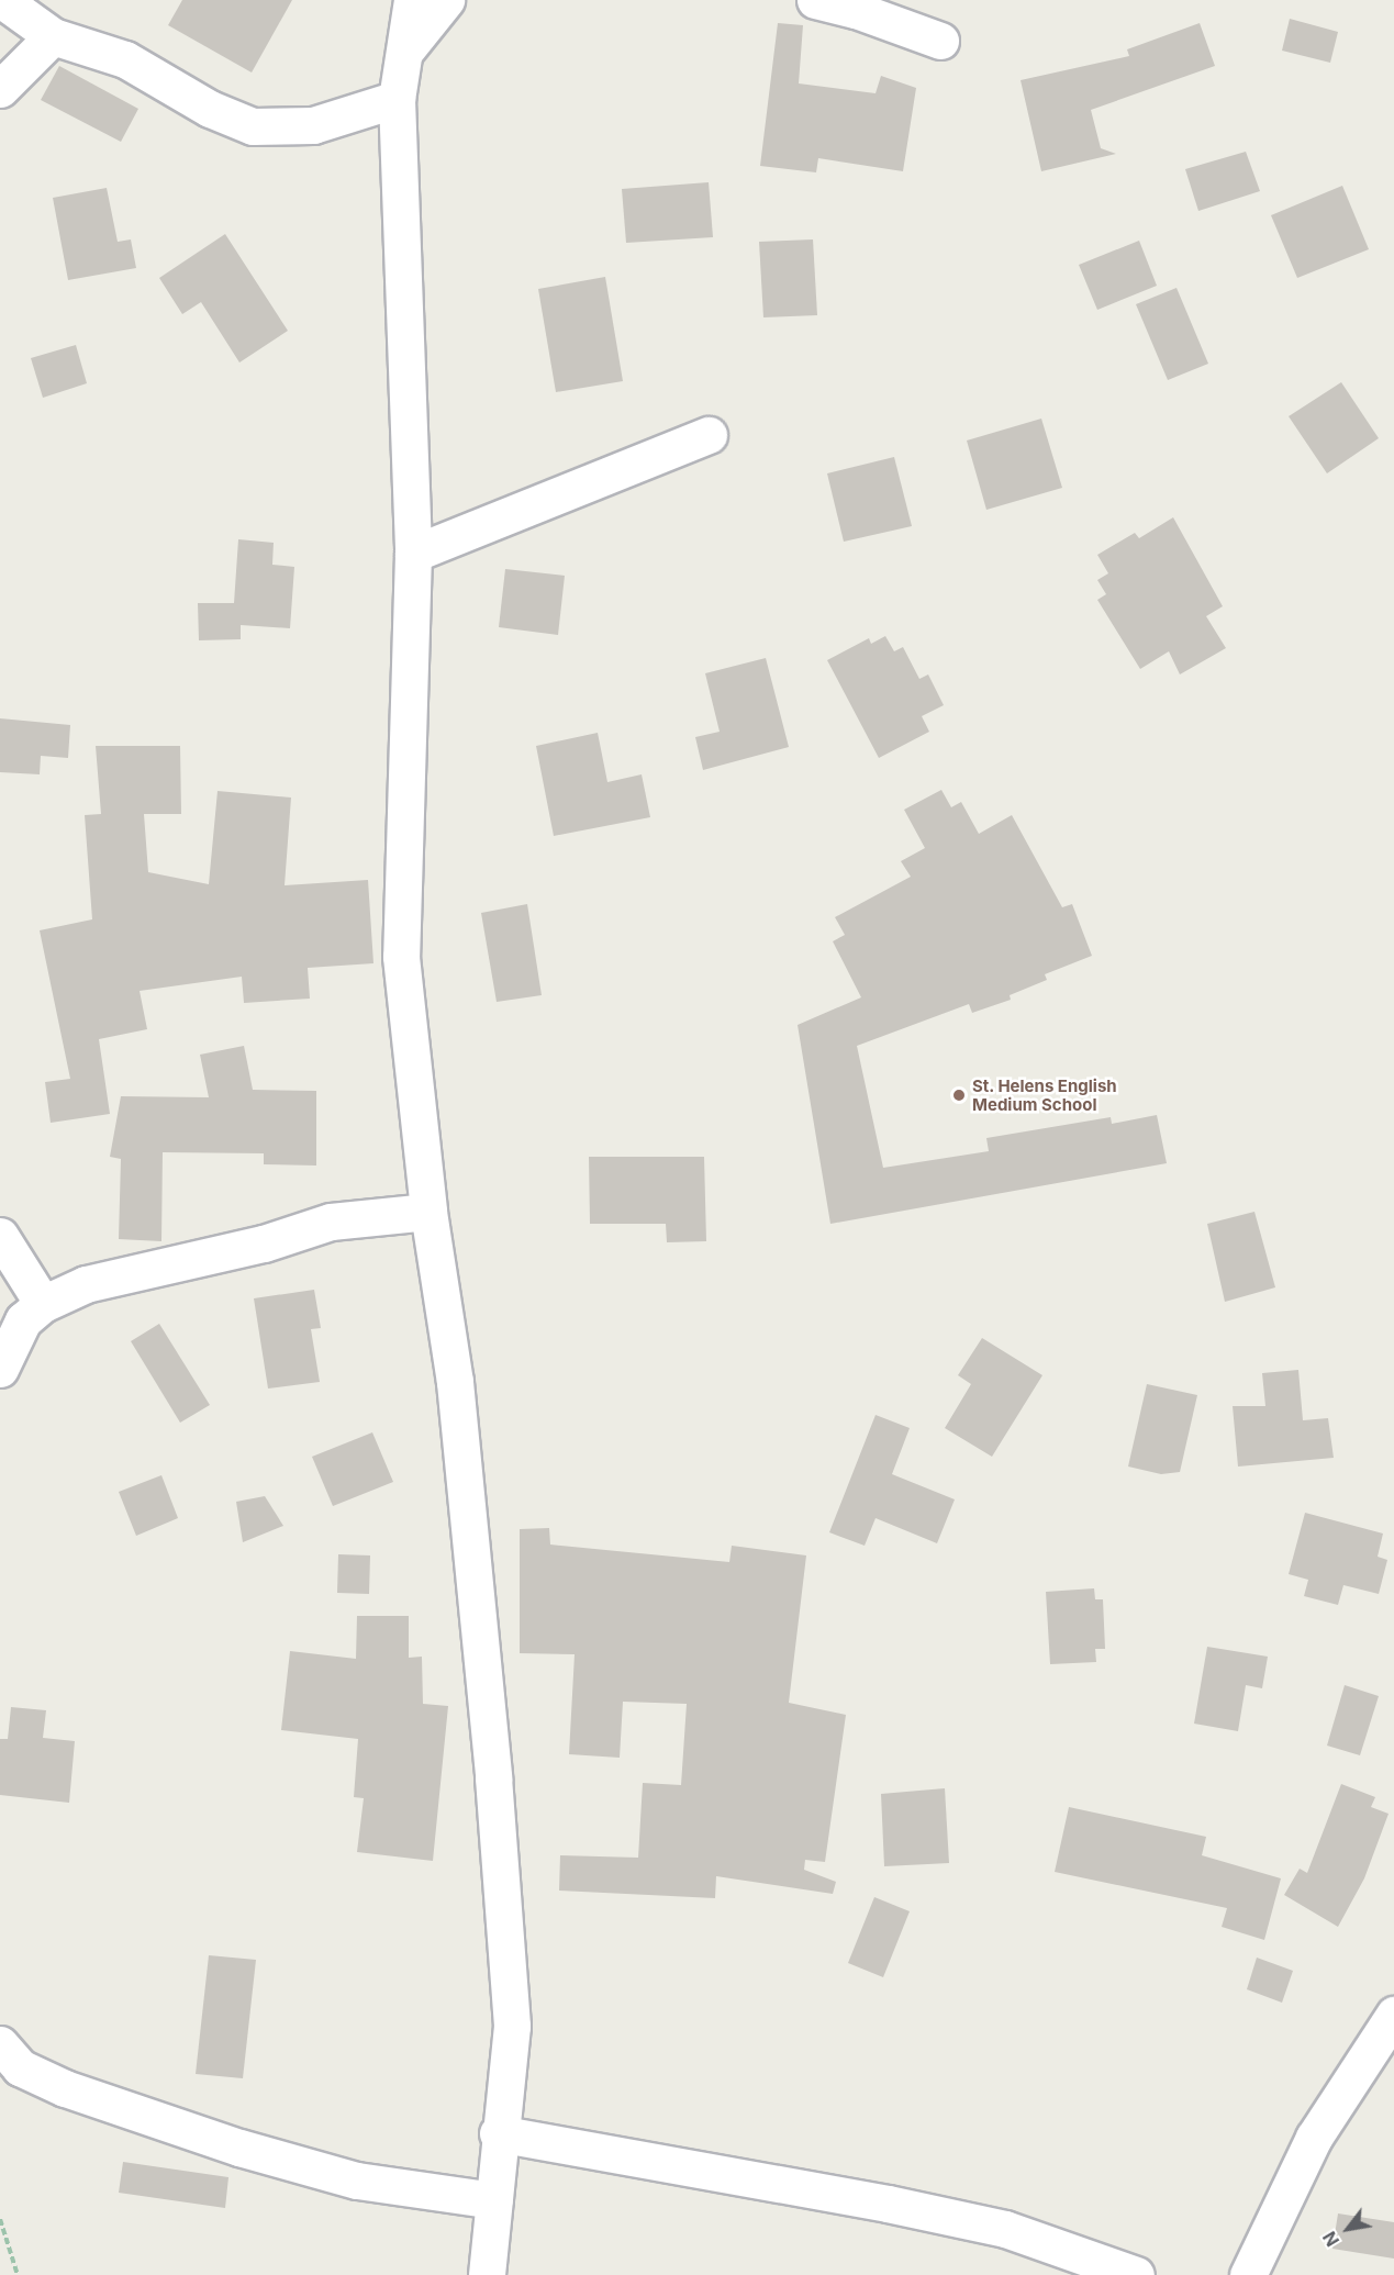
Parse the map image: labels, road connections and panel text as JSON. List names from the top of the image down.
{
  "places": ["St. Helens English Medium School"],
  "north": "bottom left"
}
